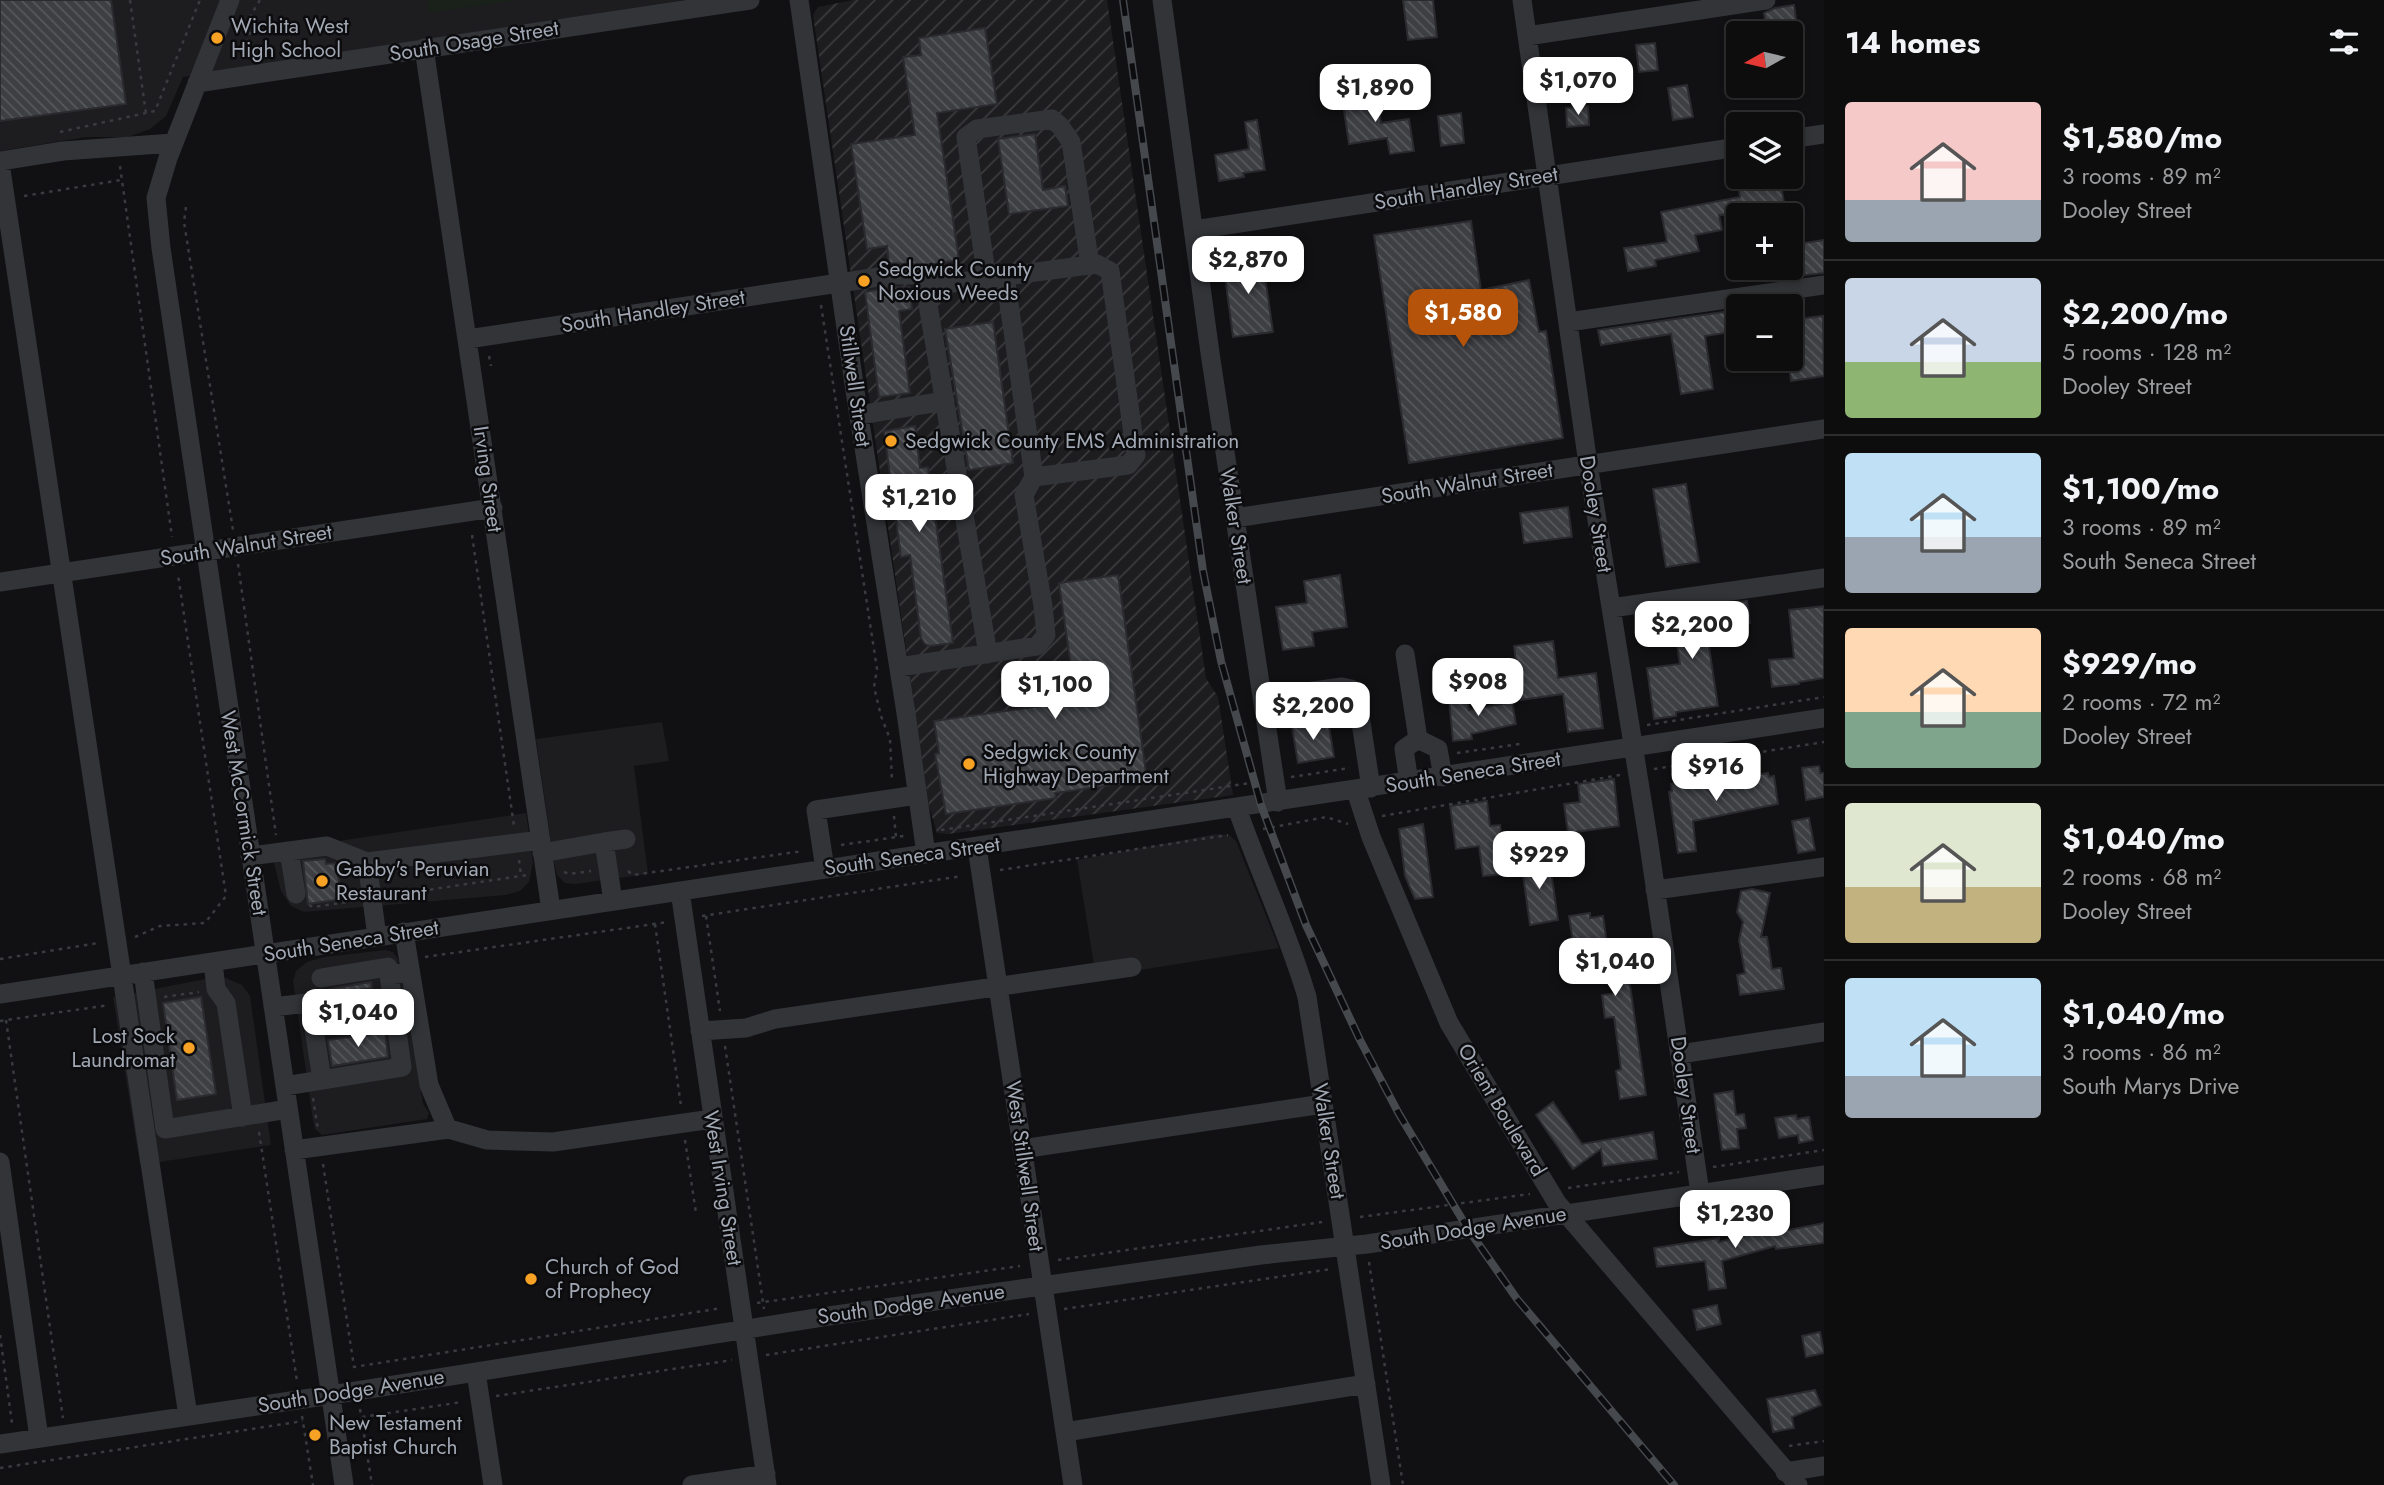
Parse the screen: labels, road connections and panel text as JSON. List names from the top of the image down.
{
  "streets": {
    "street": [
      "South Osage Street",
      "South Handley Street",
      "Stillwell Street",
      "Irving Street",
      "South Walnut Street",
      "Dooley Street",
      "Walker Street",
      "South Seneca Street",
      "West McCormick Street",
      "Orient Boulevard",
      "West Stillwell Street",
      "West Irving Street",
      "South Dodge Avenue"
    ]
  },
  "crossings": [
    ["South Osage Street", "Irving Street"],
    ["South Osage Street", "West McCormick Street"],
    ["South Handley Street", "Stillwell Street"],
    ["South Handley Street", "Irving Street"],
    ["South Handley Street", "Dooley Street"],
    ["South Handley Street", "Walker Street"],
    ["Stillwell Street", "South Seneca Street"],
    ["Irving Street", "South Walnut Street"],
    ["Irving Street", "South Seneca Street"],
    ["South Walnut Street", "Dooley Street"],
    ["South Walnut Street", "Walker Street"],
    ["South Walnut Street", "West McCormick Street"],
    ["Dooley Street", "South Seneca Street"],
    ["Dooley Street", "South Dodge Avenue"],
    ["Walker Street", "South Seneca Street"],
    ["Walker Street", "Orient Boulevard"],
    ["Walker Street", "South Dodge Avenue"],
    ["South Seneca Street", "West McCormick Street"],
    ["South Seneca Street", "Orient Boulevard"],
    ["South Seneca Street", "West Stillwell Street"],
    ["South Seneca Street", "West Irving Street"],
    ["West McCormick Street", "South Dodge Avenue"],
    ["Orient Boulevard", "South Dodge Avenue"],
    ["West Stillwell Street", "South Dodge Avenue"],
    ["West Irving Street", "South Dodge Avenue"]
  ],
  "places": [
    "Wichita West High School",
    "Sedgwick County Noxious Weeds",
    "Sedgwick County EMS Administration",
    "Sedgwick County Highway Department",
    "Gabby's Peruvian Restaurant",
    "Lost Sock Laundromat",
    "Church of God of Prophecy",
    "New Testament Baptist Church"
  ],
  "north": "left",
  "page": {
    "heading": "14 homes",
    "map_buttons": ["+", "−"],
    "price": [
      "$1,070",
      "$1,890",
      "$2,870",
      "$1,580",
      "$1,210",
      "$2,200",
      "$908",
      "$1,100",
      "$2,200",
      "$916",
      "$929",
      "$1,040",
      "$1,040",
      "$1,230"
    ],
    "list": [
      {
        "name": "$1,580/mo",
        "note": "3 rooms · 89 m² · Dooley Street"
      },
      {
        "name": "$2,200/mo",
        "note": "5 rooms · 128 m² · Dooley Street"
      },
      {
        "name": "$1,100/mo",
        "note": "3 rooms · 89 m² · South Seneca Street"
      },
      {
        "name": "$929/mo",
        "note": "2 rooms · 72 m² · Dooley Street"
      },
      {
        "name": "$1,040/mo",
        "note": "2 rooms · 68 m² · Dooley Street"
      },
      {
        "name": "$1,040/mo",
        "note": "3 rooms · 86 m² · South Marys Drive"
      }
    ]
  }
}
